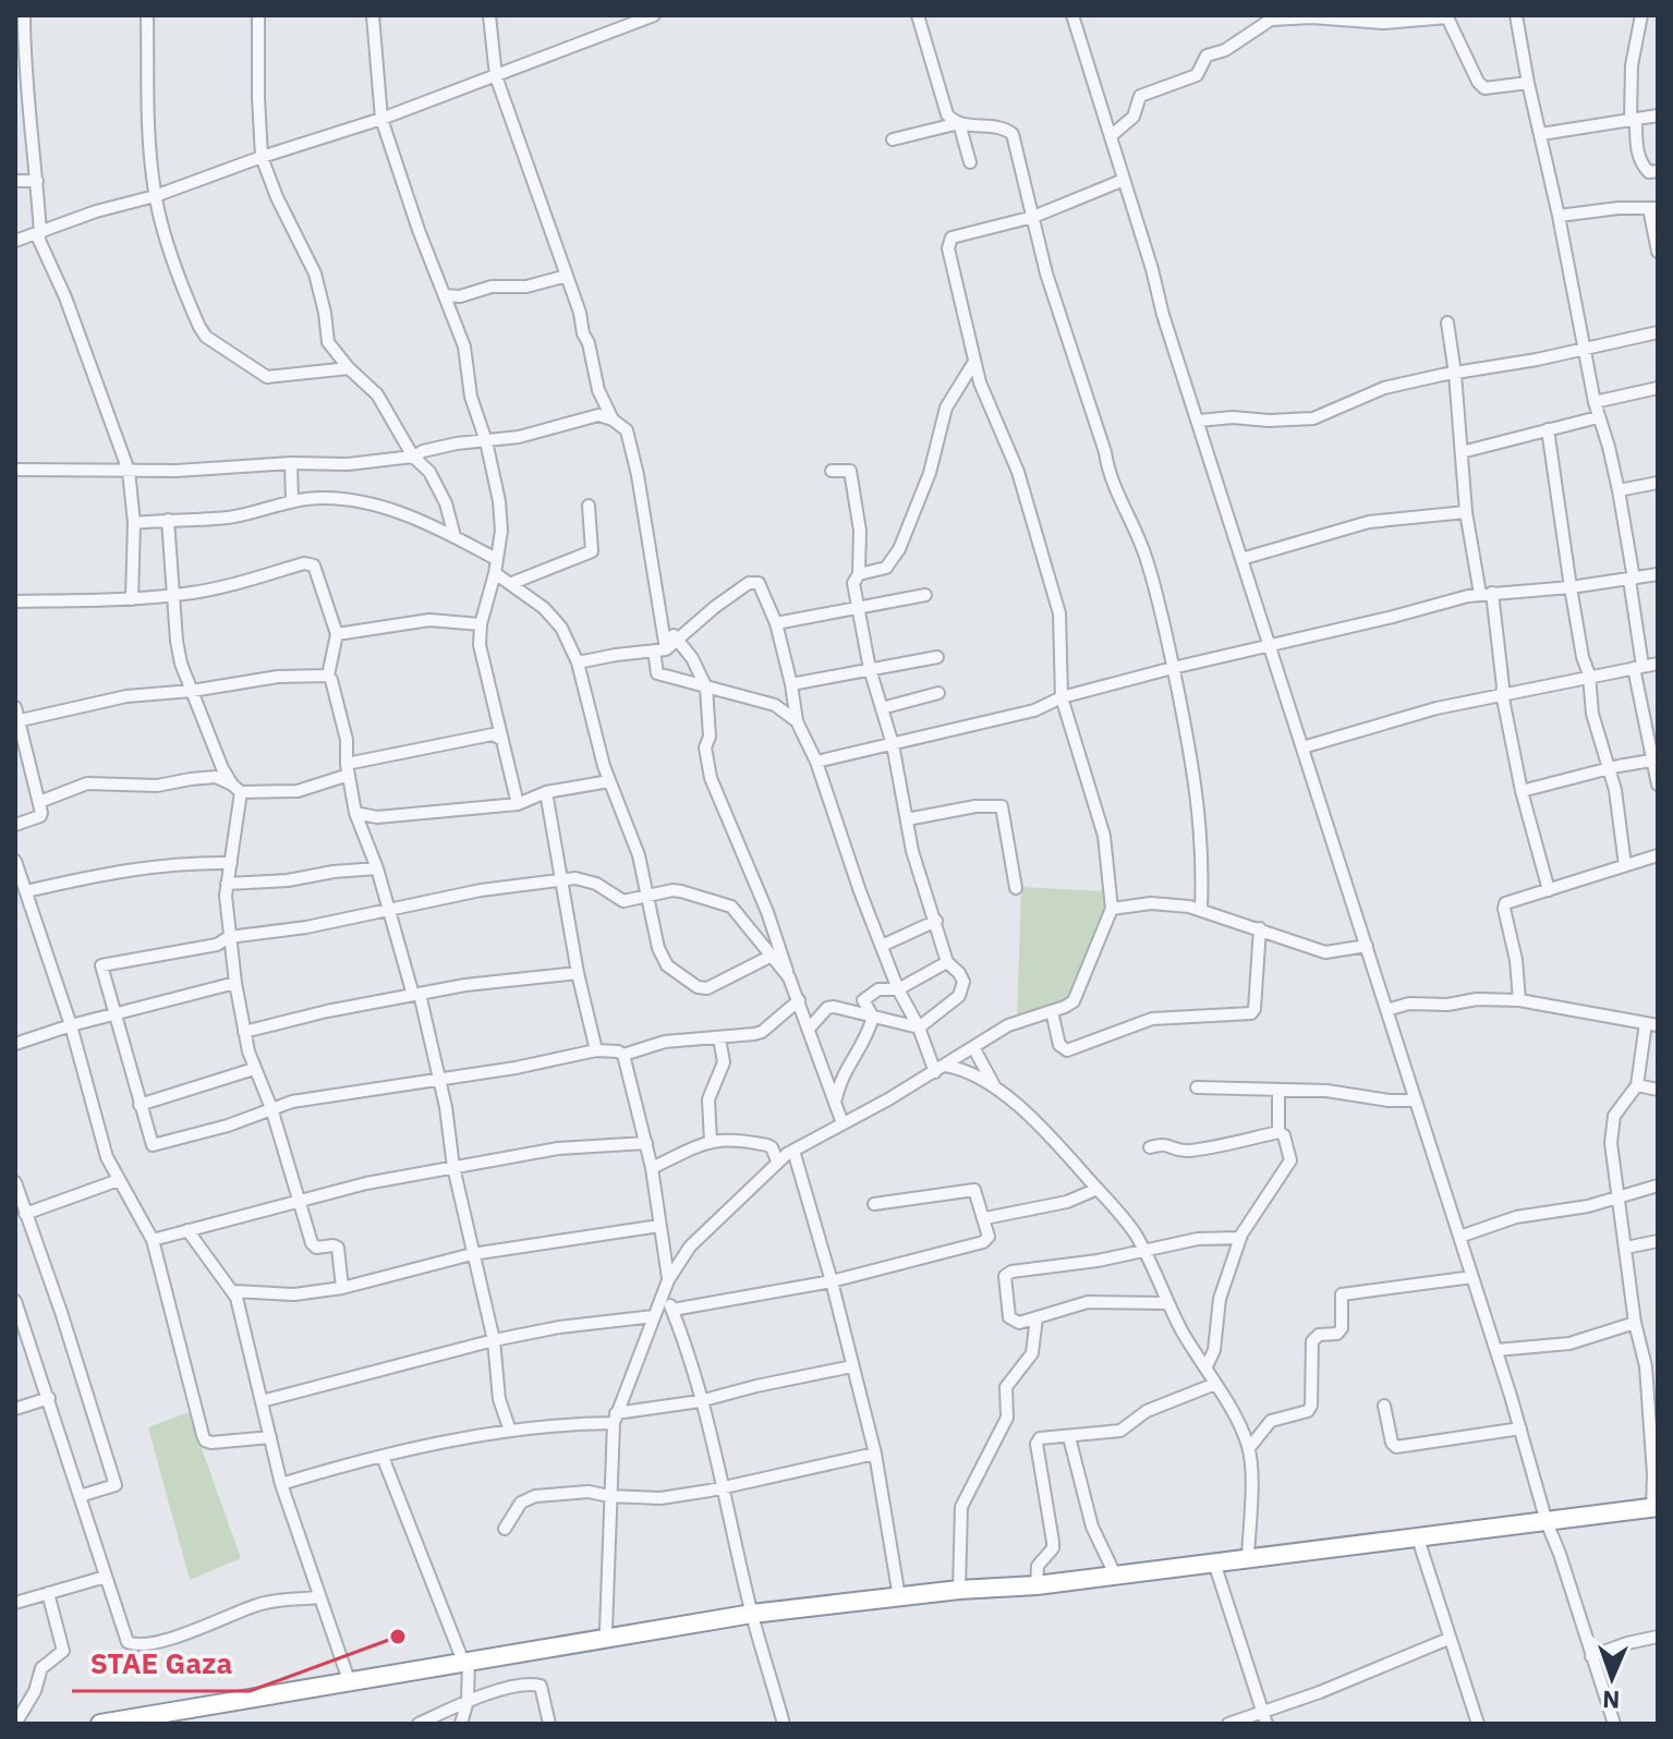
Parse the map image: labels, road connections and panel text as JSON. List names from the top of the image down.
{
  "places": ["STAE Gaza"],
  "north": "bottom"
}
